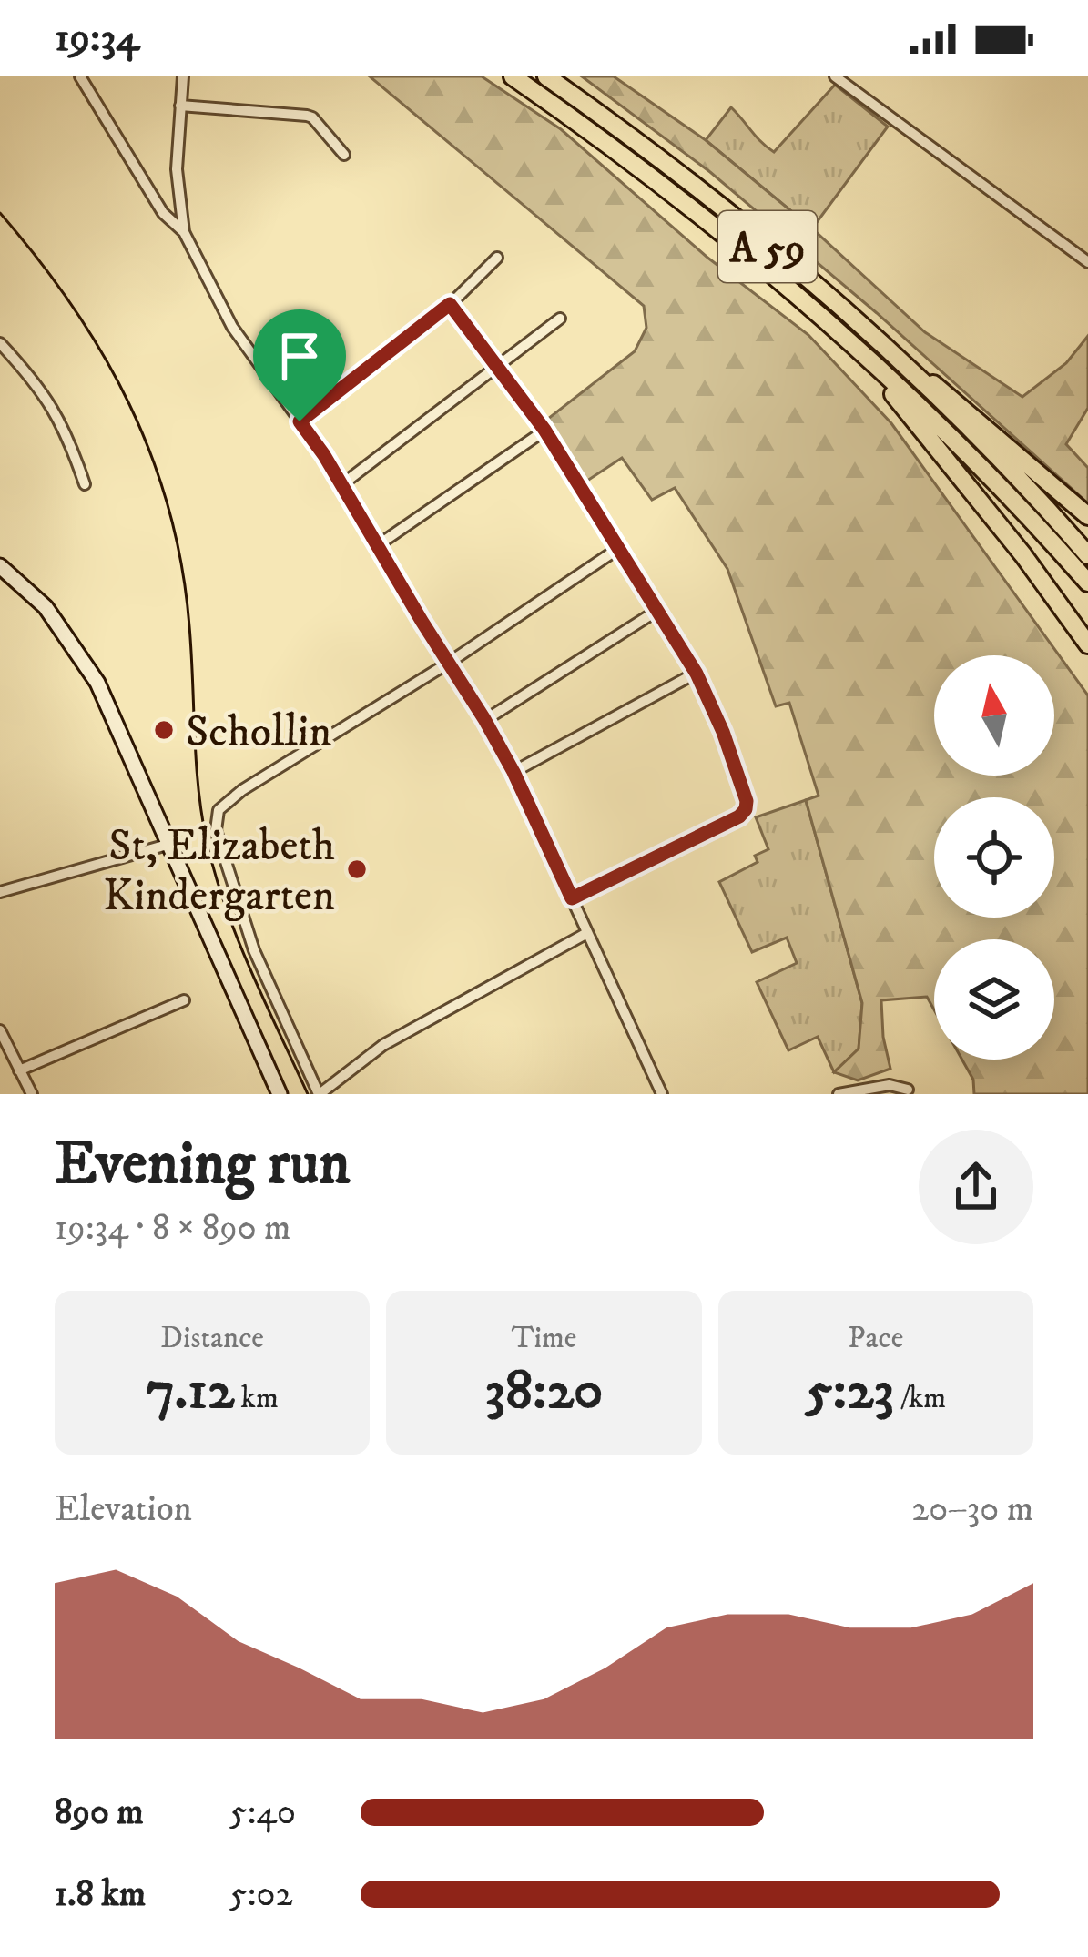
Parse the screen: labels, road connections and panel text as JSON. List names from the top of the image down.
{
  "streets": {
    "highway": ["A 59"]
  },
  "places": ["Schollin", "St, Elizabeth Kindergarten"],
  "north": "top",
  "page": {
    "status": "19:34",
    "heading": ["Evening run", "19:34 · 8 × 890 m"],
    "stats": [
      ["Distance", "7.12 km"],
      ["Time", "38:20"],
      ["Pace", "5:23 /km"]
    ],
    "chart": ["Elevation", "20–30 m"],
    "list": [
      {
        "name": "890 m",
        "note": "5:40"
      },
      {
        "name": "1.8 km",
        "note": "5:02"
      }
    ]
  }
}
